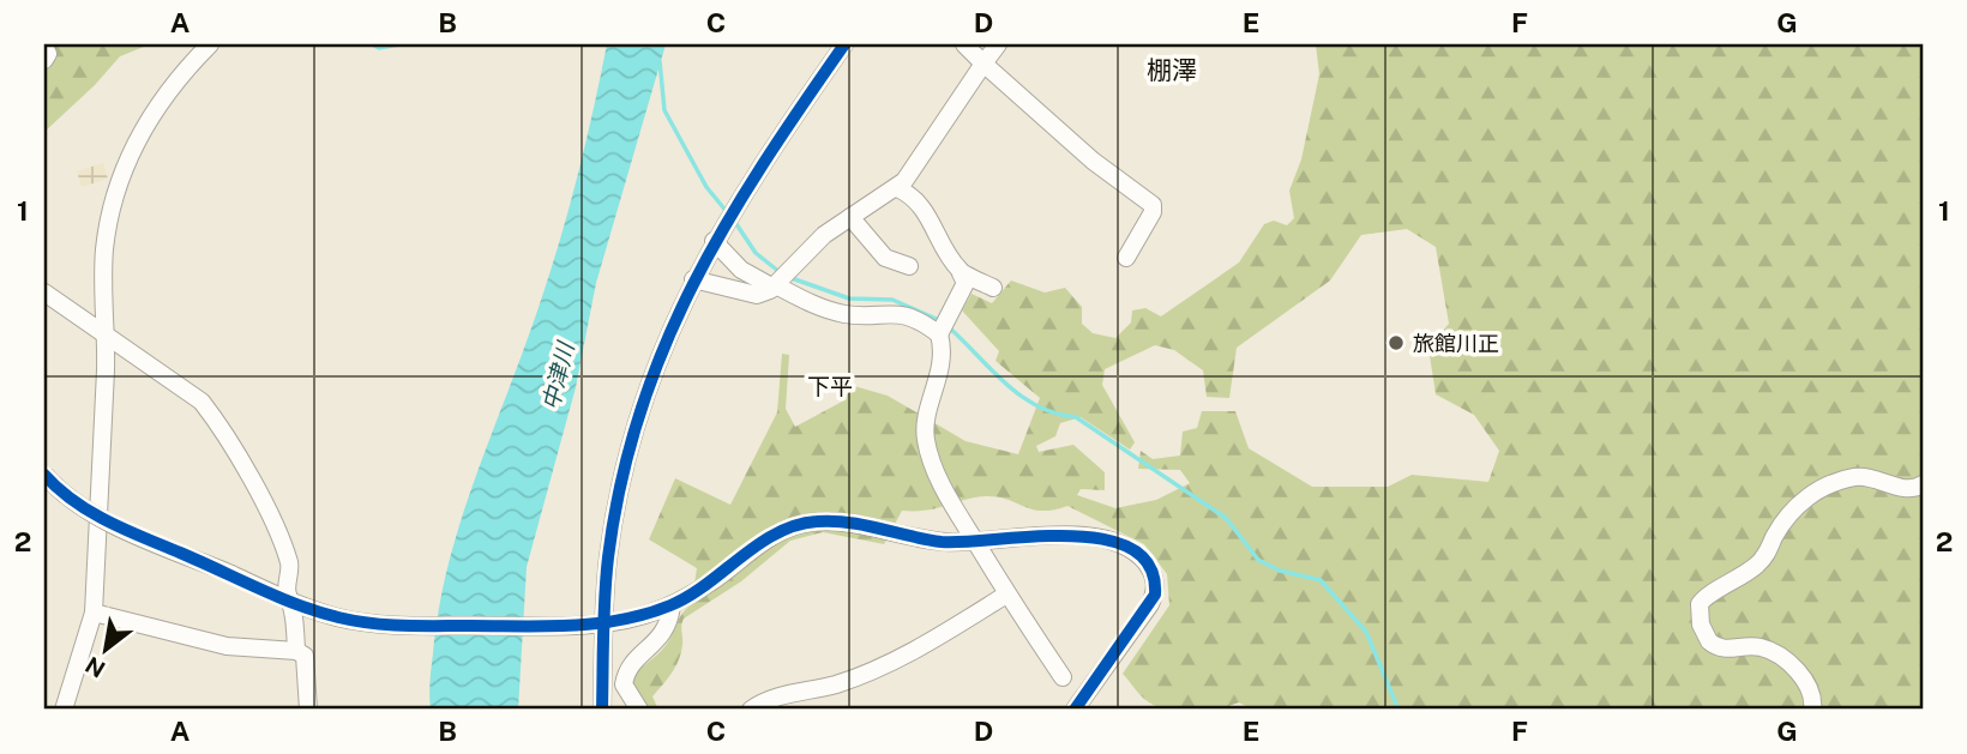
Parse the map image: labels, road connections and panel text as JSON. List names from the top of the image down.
{
  "districts": ["棚澤", "下平"],
  "water": ["中津川"],
  "places": ["旅館川正"],
  "north": "bottom left",
  "grid": {
    "columns": [
      "A",
      "B",
      "C",
      "D",
      "E",
      "F",
      "G"
    ],
    "rows": ["1", "2"]
  }
}
